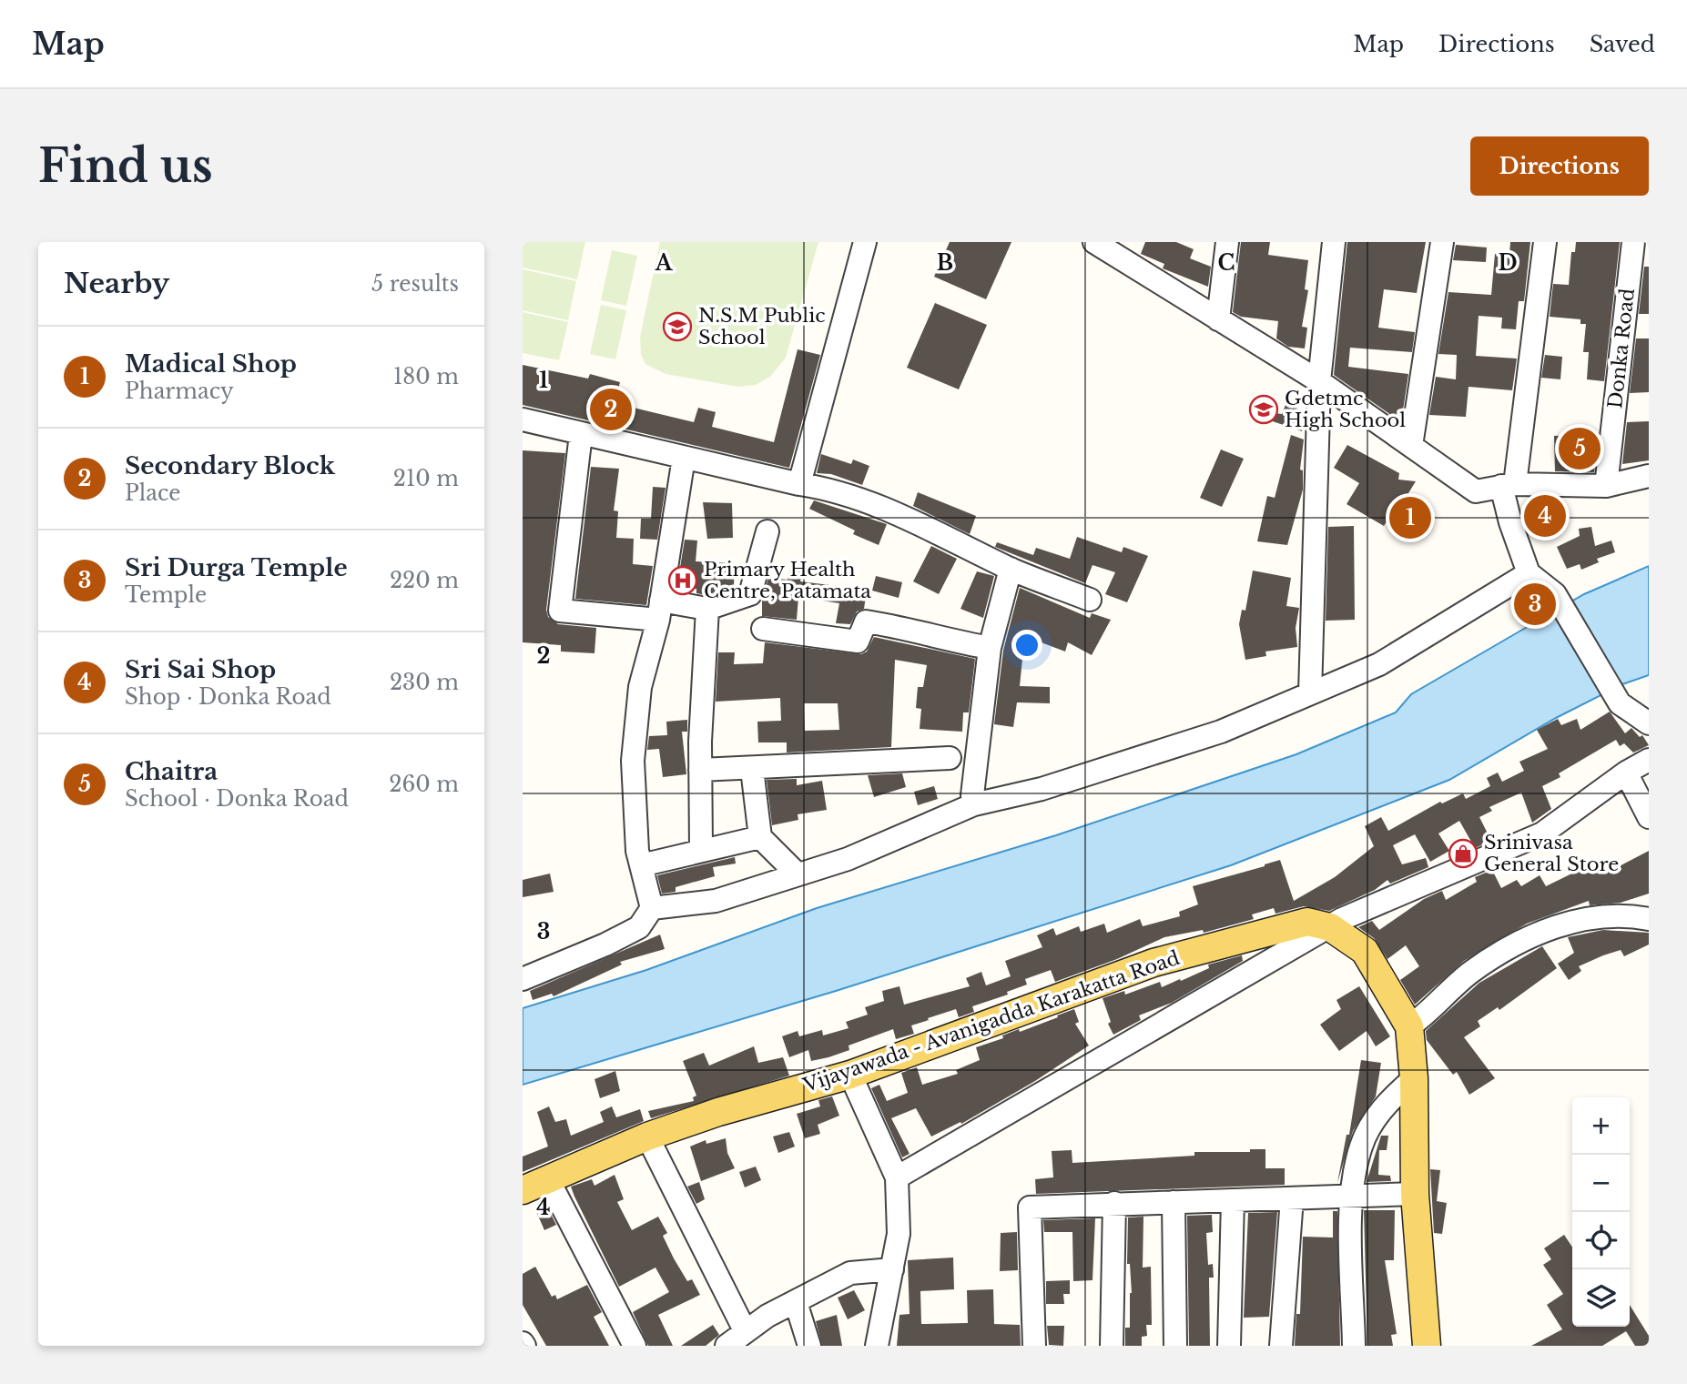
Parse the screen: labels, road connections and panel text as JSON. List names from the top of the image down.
{
  "streets": {
    "main road": ["Vijayawada - Avanigadda Karakatta Road"],
    "street": ["Donka Road"]
  },
  "places": {
    "school or university": ["N.S.M Public School", "Gdetmc High School"],
    "hospital": ["Primary Health Centre, Patamata"],
    "shop": ["Srinivasa General Store"]
  },
  "page": {
    "header": "Map",
    "nav": ["Map", "Directions", "Saved"],
    "buttons": "Directions",
    "title": "Find us",
    "heading": ["Nearby", "5 results"],
    "list": [
      {
        "mark": "1",
        "name": "Madical Shop",
        "note": "Pharmacy",
        "value": "180 m"
      },
      {
        "mark": "2",
        "name": "Secondary Block",
        "note": "Place",
        "value": "210 m"
      },
      {
        "mark": "3",
        "name": "Sri Durga Temple",
        "note": "Temple",
        "value": "220 m"
      },
      {
        "mark": "4",
        "name": "Sri Sai Shop",
        "note": "Shop · Donka Road",
        "value": "230 m"
      },
      {
        "mark": "5",
        "name": "Chaitra",
        "note": "School · Donka Road",
        "value": "260 m"
      }
    ],
    "pins": [
      "2",
      "5",
      "4",
      "1",
      "3"
    ],
    "map_buttons": ["+", "−"]
  },
  "grid": {
    "columns": [
      "A",
      "B",
      "C",
      "D"
    ],
    "rows": [
      "1",
      "2",
      "3",
      "4"
    ]
  }
}
